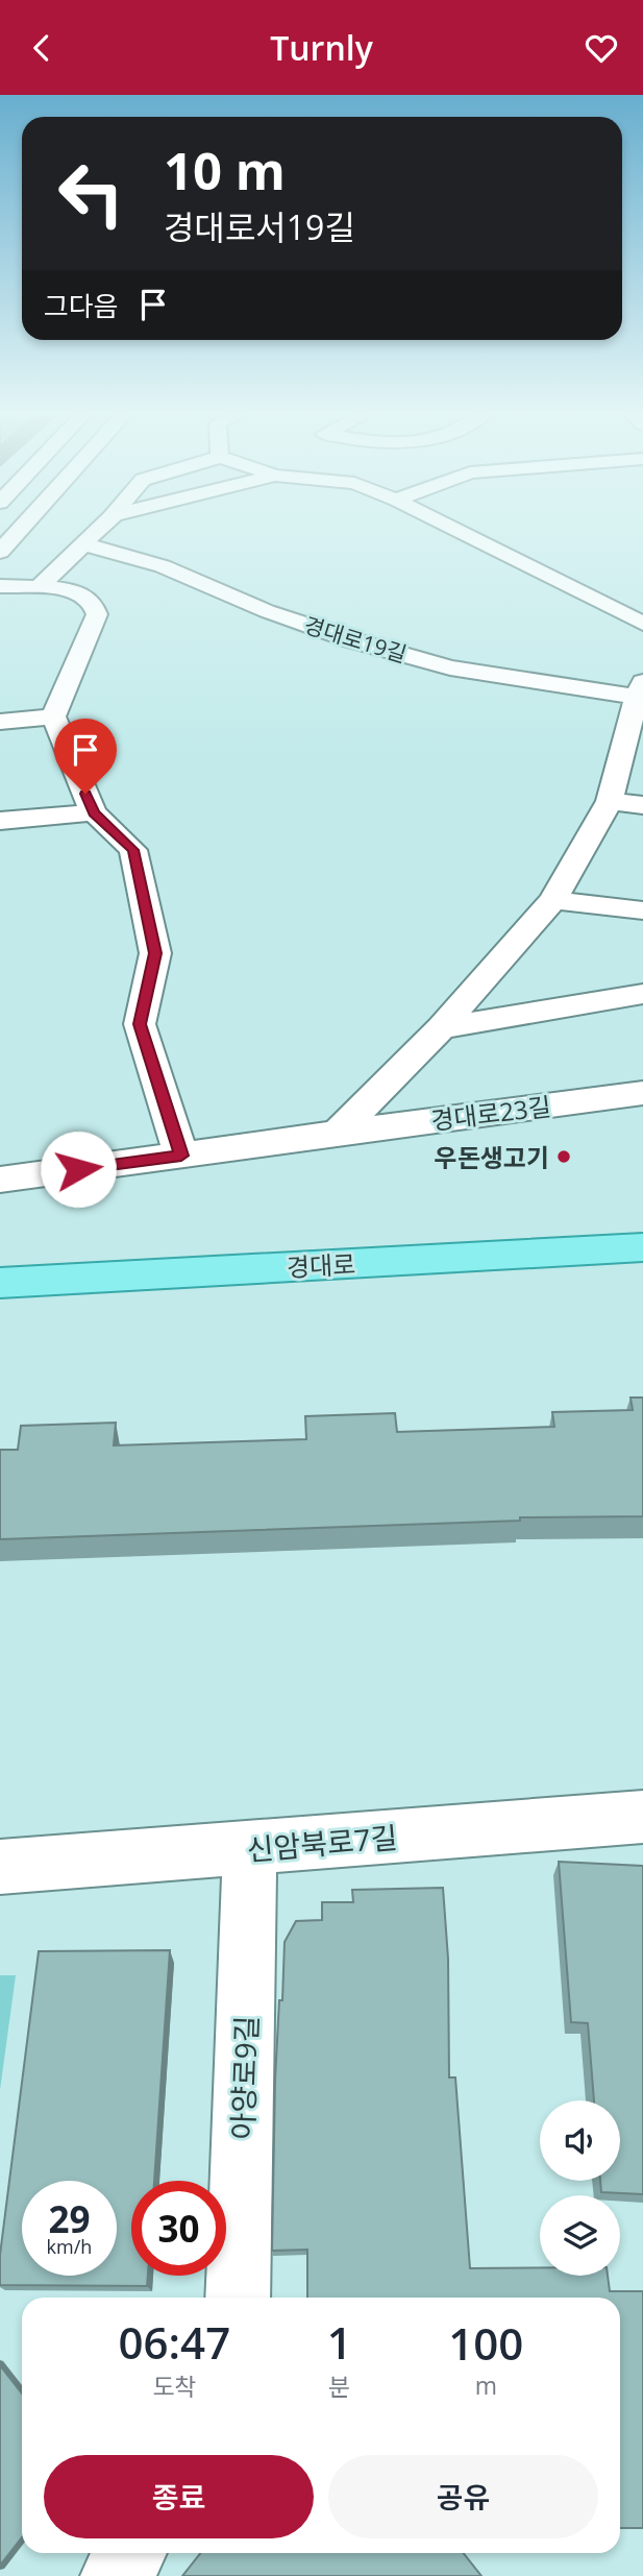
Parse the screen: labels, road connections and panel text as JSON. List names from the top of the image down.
{
  "streets": {
    "main road": ["경대로"],
    "street": [
      "경대로19길",
      "경대로23길",
      "신암북로7길",
      "아양로9길"
    ]
  },
  "crossings": [
    ["경대로19길", "경대로23길"],
    ["신암북로7길", "아양로9길"]
  ],
  "places": ["우돈생고기"],
  "page": {
    "header": "Turnly",
    "turn": ["10 m", "경대로서19길"],
    "then": "그다음",
    "speed": "29 km/h",
    "limit": "30",
    "eta": [
      "06:47",
      "도착",
      "1",
      "분",
      "100",
      "m"
    ],
    "buttons": ["종료", "공유"]
  }
}
